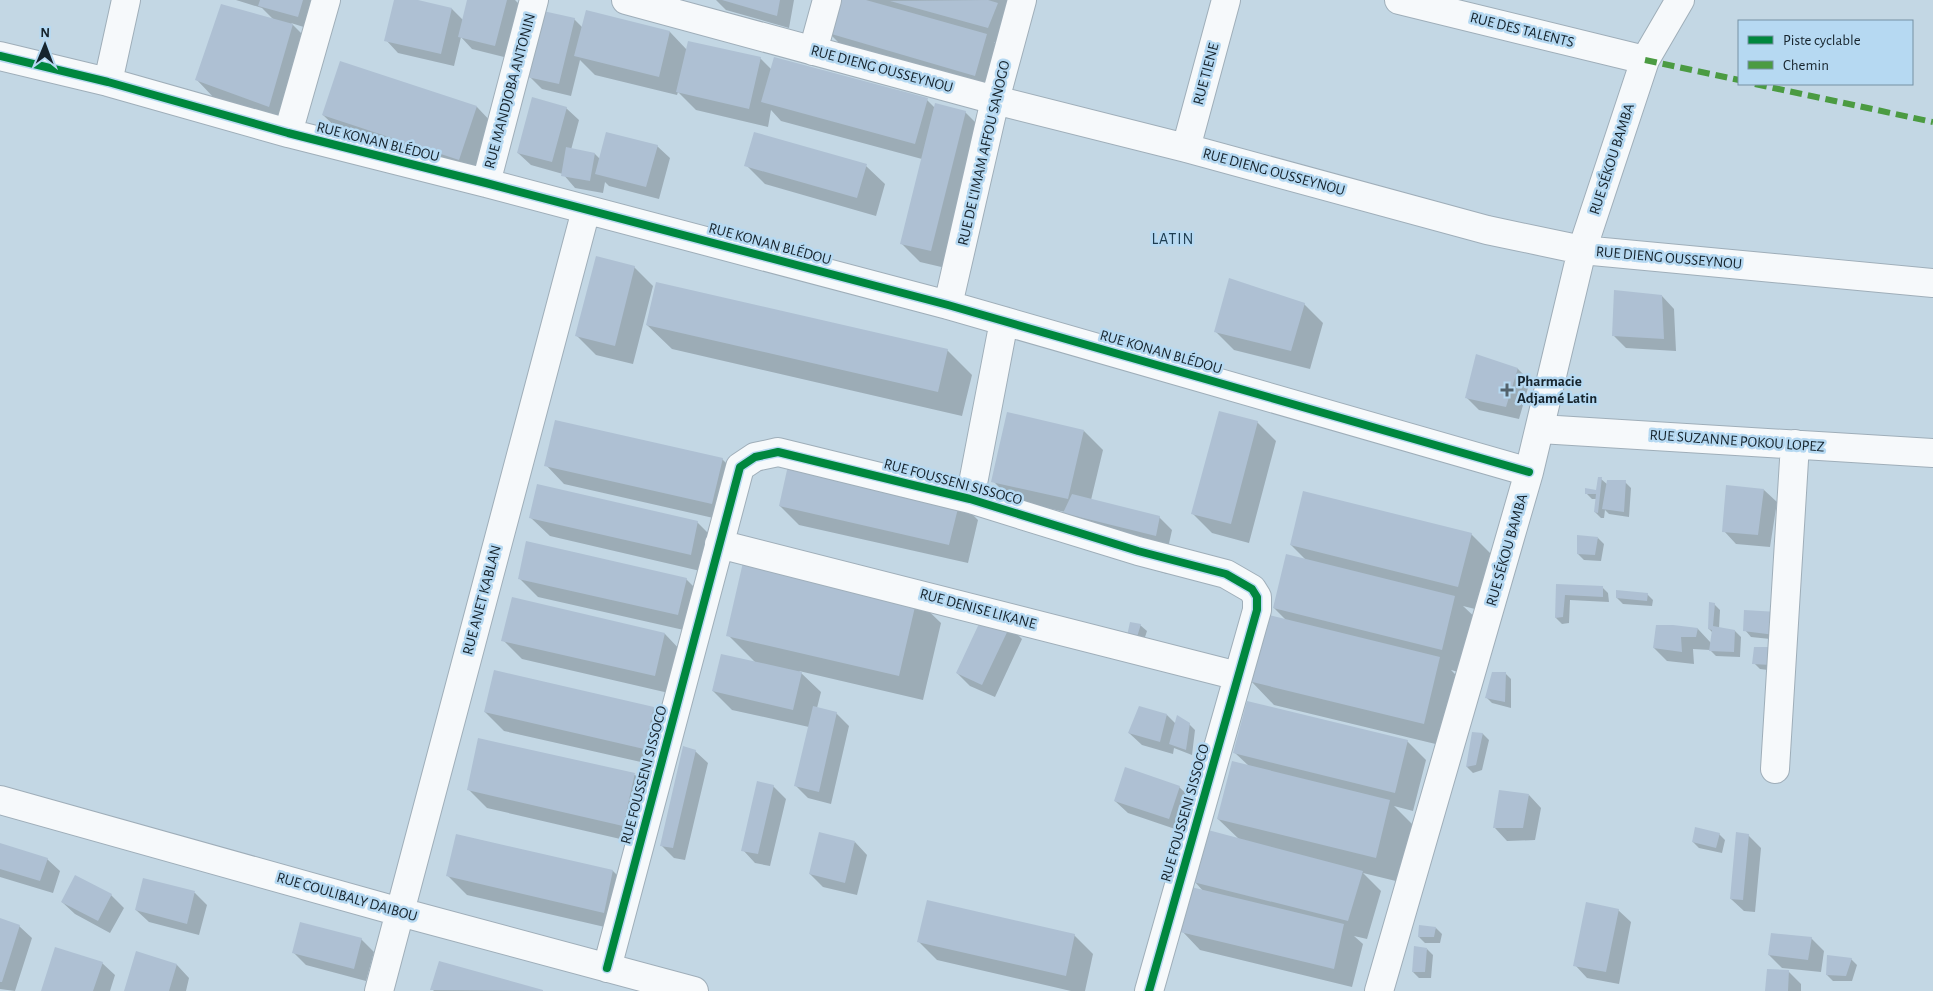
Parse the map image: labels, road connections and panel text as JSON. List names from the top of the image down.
{
  "streets": {
    "street": [
      "RUE DES TALENTS",
      "RUE DIENG OUSSEYNOU",
      "RUE TIENE",
      "RUE MANDJOBA ANTONIN",
      "RUE KONAN BLÉDOU",
      "RUE DE L'IMAM AFFOU SANOGO",
      "RUE SÉKOU BAMBA",
      "RUE SUZANNE POKOU LOPEZ",
      "RUE FOUSSENI SISSOCO",
      "RUE ANET KABLAN",
      "RUE DENISE LIKANE",
      "RUE COULIBALY DAIBOU"
    ]
  },
  "crossings": [
    ["RUE DES TALENTS", "RUE SÉKOU BAMBA"],
    ["RUE DIENG OUSSEYNOU", "RUE TIENE"],
    ["RUE DIENG OUSSEYNOU", "RUE DE L'IMAM AFFOU SANOGO"],
    ["RUE DIENG OUSSEYNOU", "RUE SÉKOU BAMBA"],
    ["RUE MANDJOBA ANTONIN", "RUE KONAN BLÉDOU"],
    ["RUE KONAN BLÉDOU", "RUE DE L'IMAM AFFOU SANOGO"],
    ["RUE KONAN BLÉDOU", "RUE SÉKOU BAMBA"],
    ["RUE KONAN BLÉDOU", "RUE ANET KABLAN"],
    ["RUE SÉKOU BAMBA", "RUE SUZANNE POKOU LOPEZ"],
    ["RUE FOUSSENI SISSOCO", "RUE DENISE LIKANE"],
    ["RUE FOUSSENI SISSOCO", "RUE COULIBALY DAIBOU"],
    ["RUE ANET KABLAN", "RUE COULIBALY DAIBOU"]
  ],
  "districts": ["LATIN"],
  "places": {
    "health": ["Pharmacie Adjamé Latin"]
  },
  "legend": ["Piste cyclable", "Chemin"],
  "north": "top"
}
